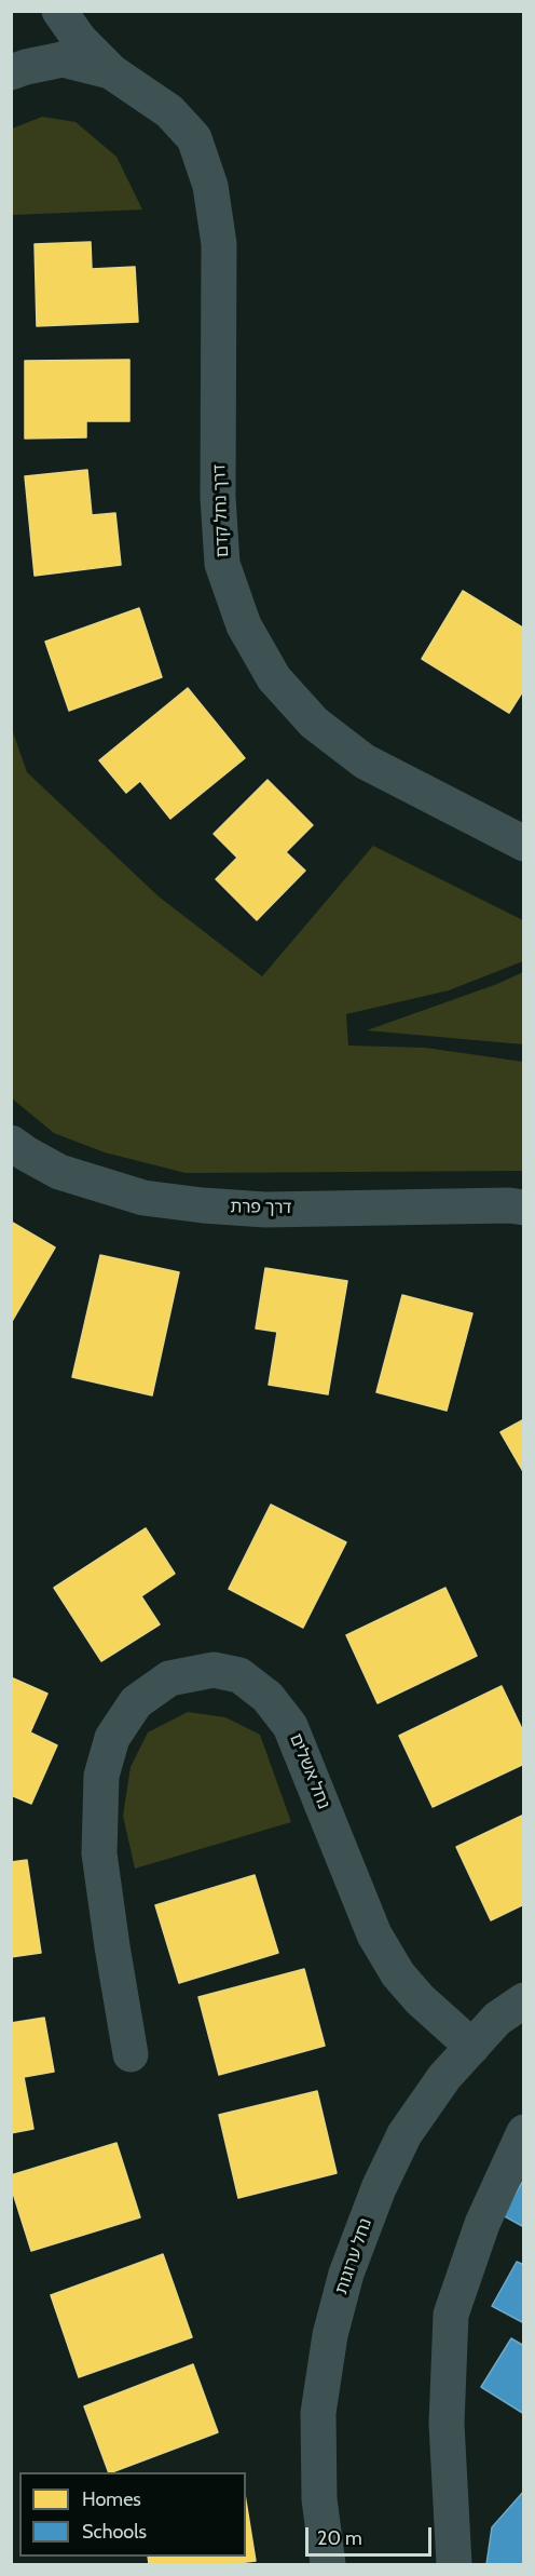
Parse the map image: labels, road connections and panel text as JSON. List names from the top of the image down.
{
  "streets": {
    "street": [
      "דרך נחל קדם",
      "דרך פרת",
      "נחל אשלים",
      "נחל ערוגות"
    ]
  },
  "crossings": [
    ["נחל אשלים", "נחל ערוגות"]
  ],
  "legend": ["Homes", "Schools"],
  "scale_bar": "20 m"
}
